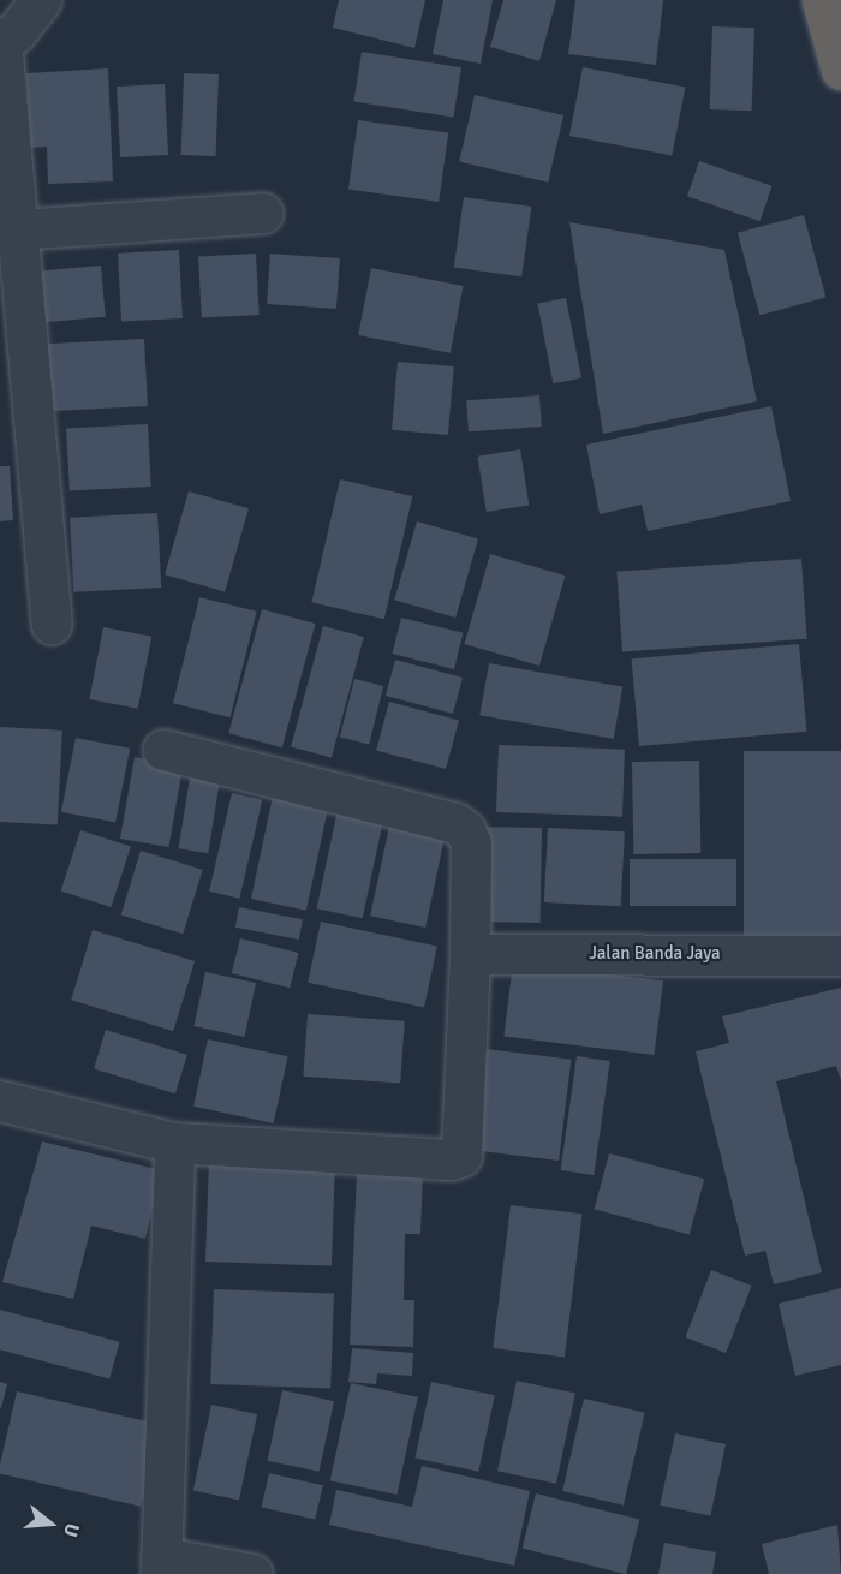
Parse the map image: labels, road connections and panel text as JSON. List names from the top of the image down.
{
  "streets": {
    "street": ["Jalan Banda Jaya"]
  },
  "north": "right"
}
